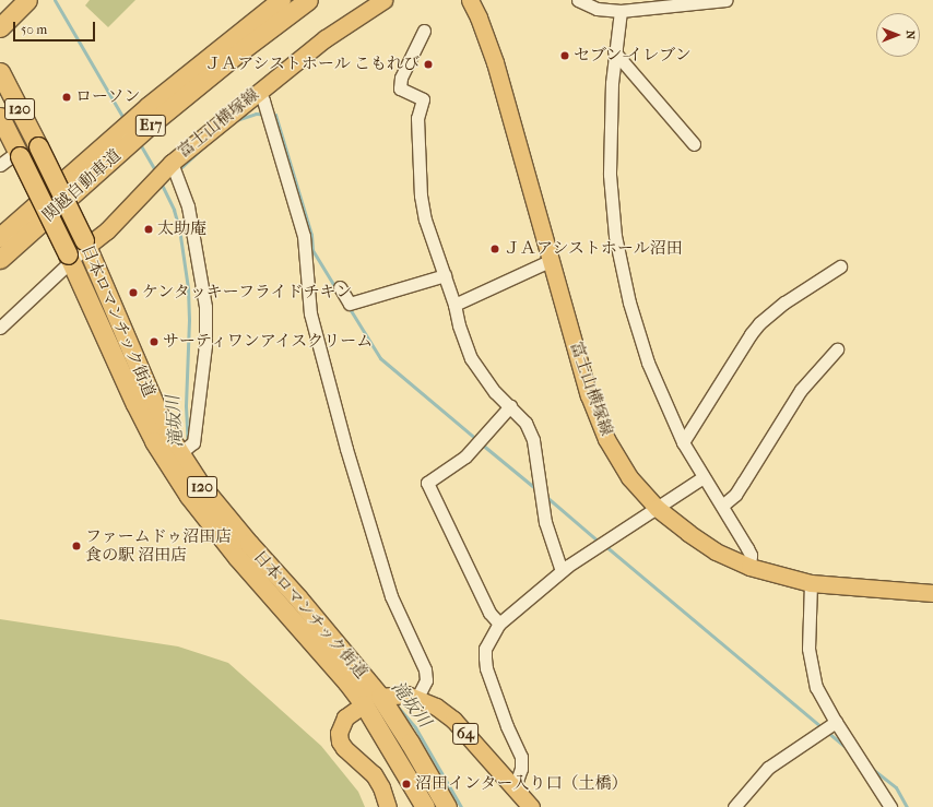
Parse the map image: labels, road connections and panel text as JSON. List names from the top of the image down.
{
  "streets": {
    "highway": [
      "120",
      "E17",
      "関越自動車道",
      "日本ロマンチック街道"
    ],
    "main road": ["富士山横塚線", "64"]
  },
  "crossings": [
    ["富士山横塚線", "日本ロマンチック街道"],
    ["日本ロマンチック街道", "64"]
  ],
  "water": ["滝坂川"],
  "places": [
    "セブン-イレブン",
    "ＪＡアシストホール こもれび",
    "ローソン",
    "太助庵",
    "ＪＡアシストホール沼田",
    "ケンタッキーフライドチキン",
    "サーティワンアイスクリーム",
    "ファームドゥ沼田店 食の駅 沼田店",
    "沼田インター入り口（土橋）"
  ],
  "scale_bar": "50 m",
  "north": "right"
}
